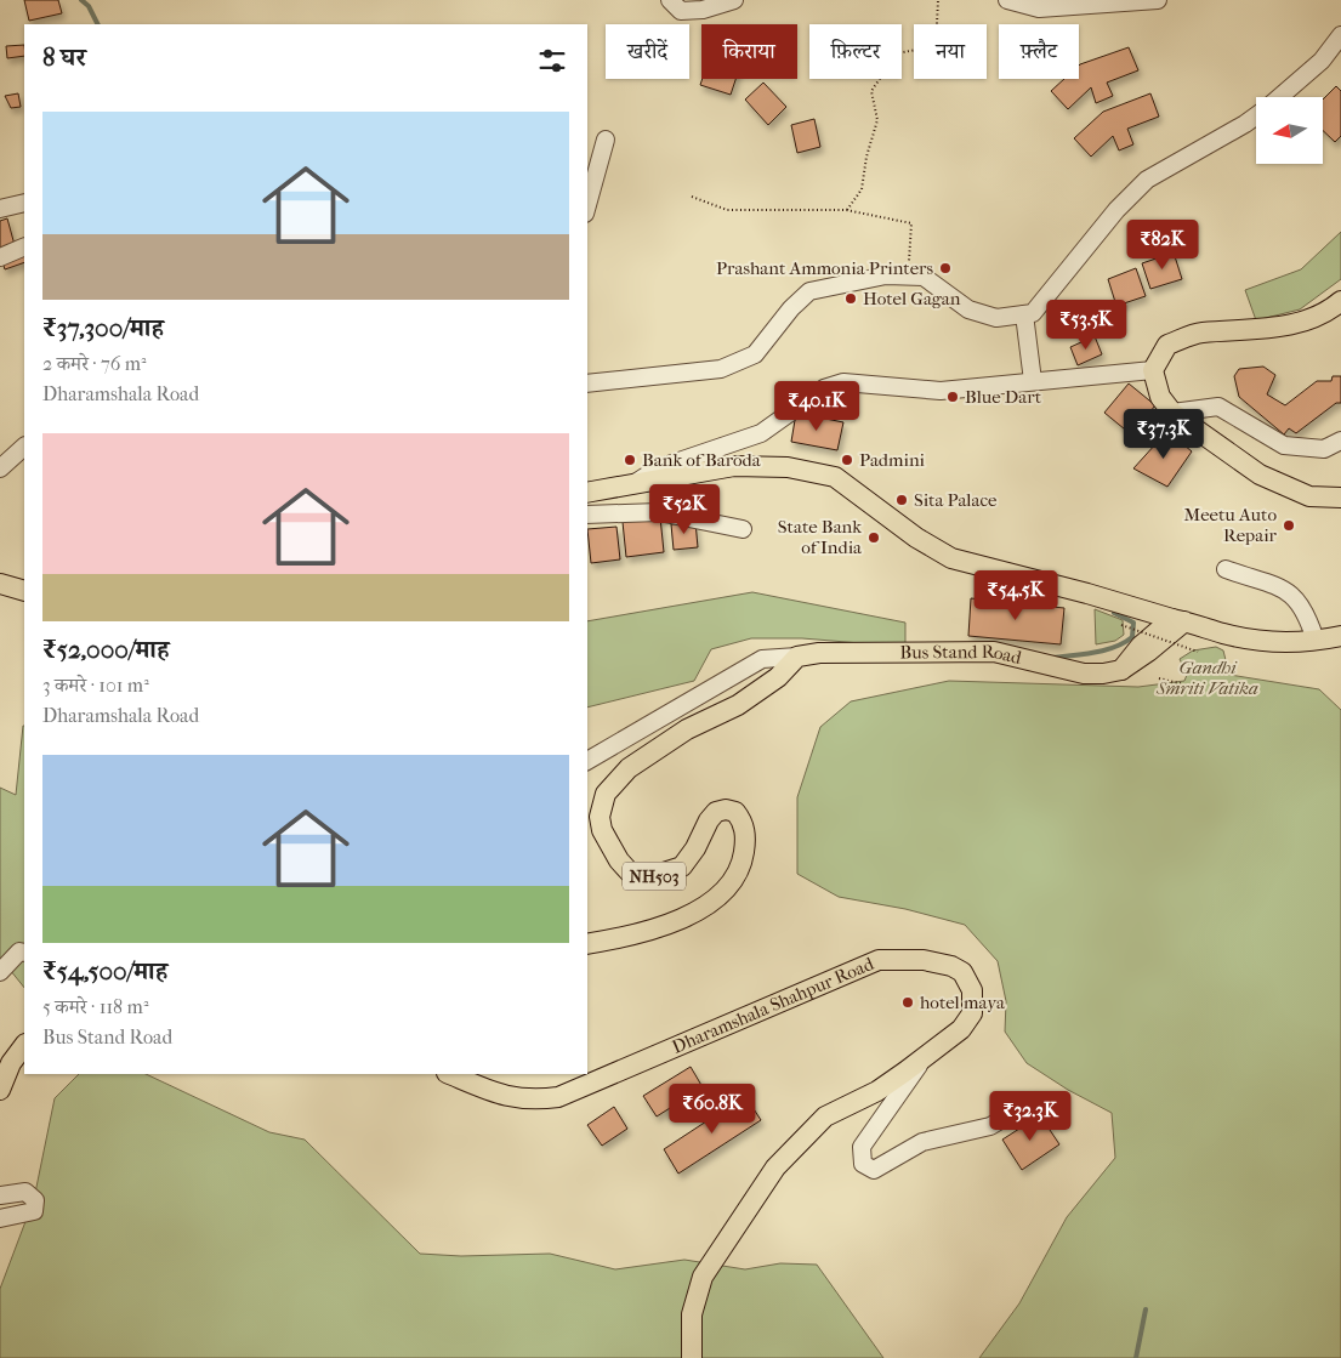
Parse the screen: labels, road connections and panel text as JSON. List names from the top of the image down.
{
  "streets": {
    "main road": ["Bus Stand Road", "NH503", "Dharamshala Shahpur Road"]
  },
  "crossings": [
    ["Bus Stand Road", "NH503"]
  ],
  "parks": ["Gandhi Smriti Vatika"],
  "places": [
    "Prashant Ammonia Printers",
    "Hotel Gagan",
    "Blue Dart",
    "Bank of Baroda",
    "Padmini",
    "Sita Palace",
    "Meetu Auto Repair",
    "State Bank of India",
    "hotel maya"
  ],
  "north": "left",
  "page": {
    "chip": [
      "खरीदें",
      "किराया",
      "फ़िल्टर",
      "नया",
      "फ़्लैट"
    ],
    "heading": "8 घर",
    "list": [
      {
        "name": "₹37,300/माह",
        "note": "2 कमरे · 76 m² · Dharamshala Road"
      },
      {
        "name": "₹52,000/माह",
        "note": "3 कमरे · 101 m² · Dharamshala Road"
      },
      {
        "name": "₹54,500/माह",
        "note": "5 कमरे · 118 m² · Bus Stand Road"
      }
    ],
    "price": [
      "₹82K",
      "₹53.5K",
      "₹40.1K",
      "₹37.3K",
      "₹52K",
      "₹54.5K",
      "₹60.8K",
      "₹32.3K"
    ]
  }
}
